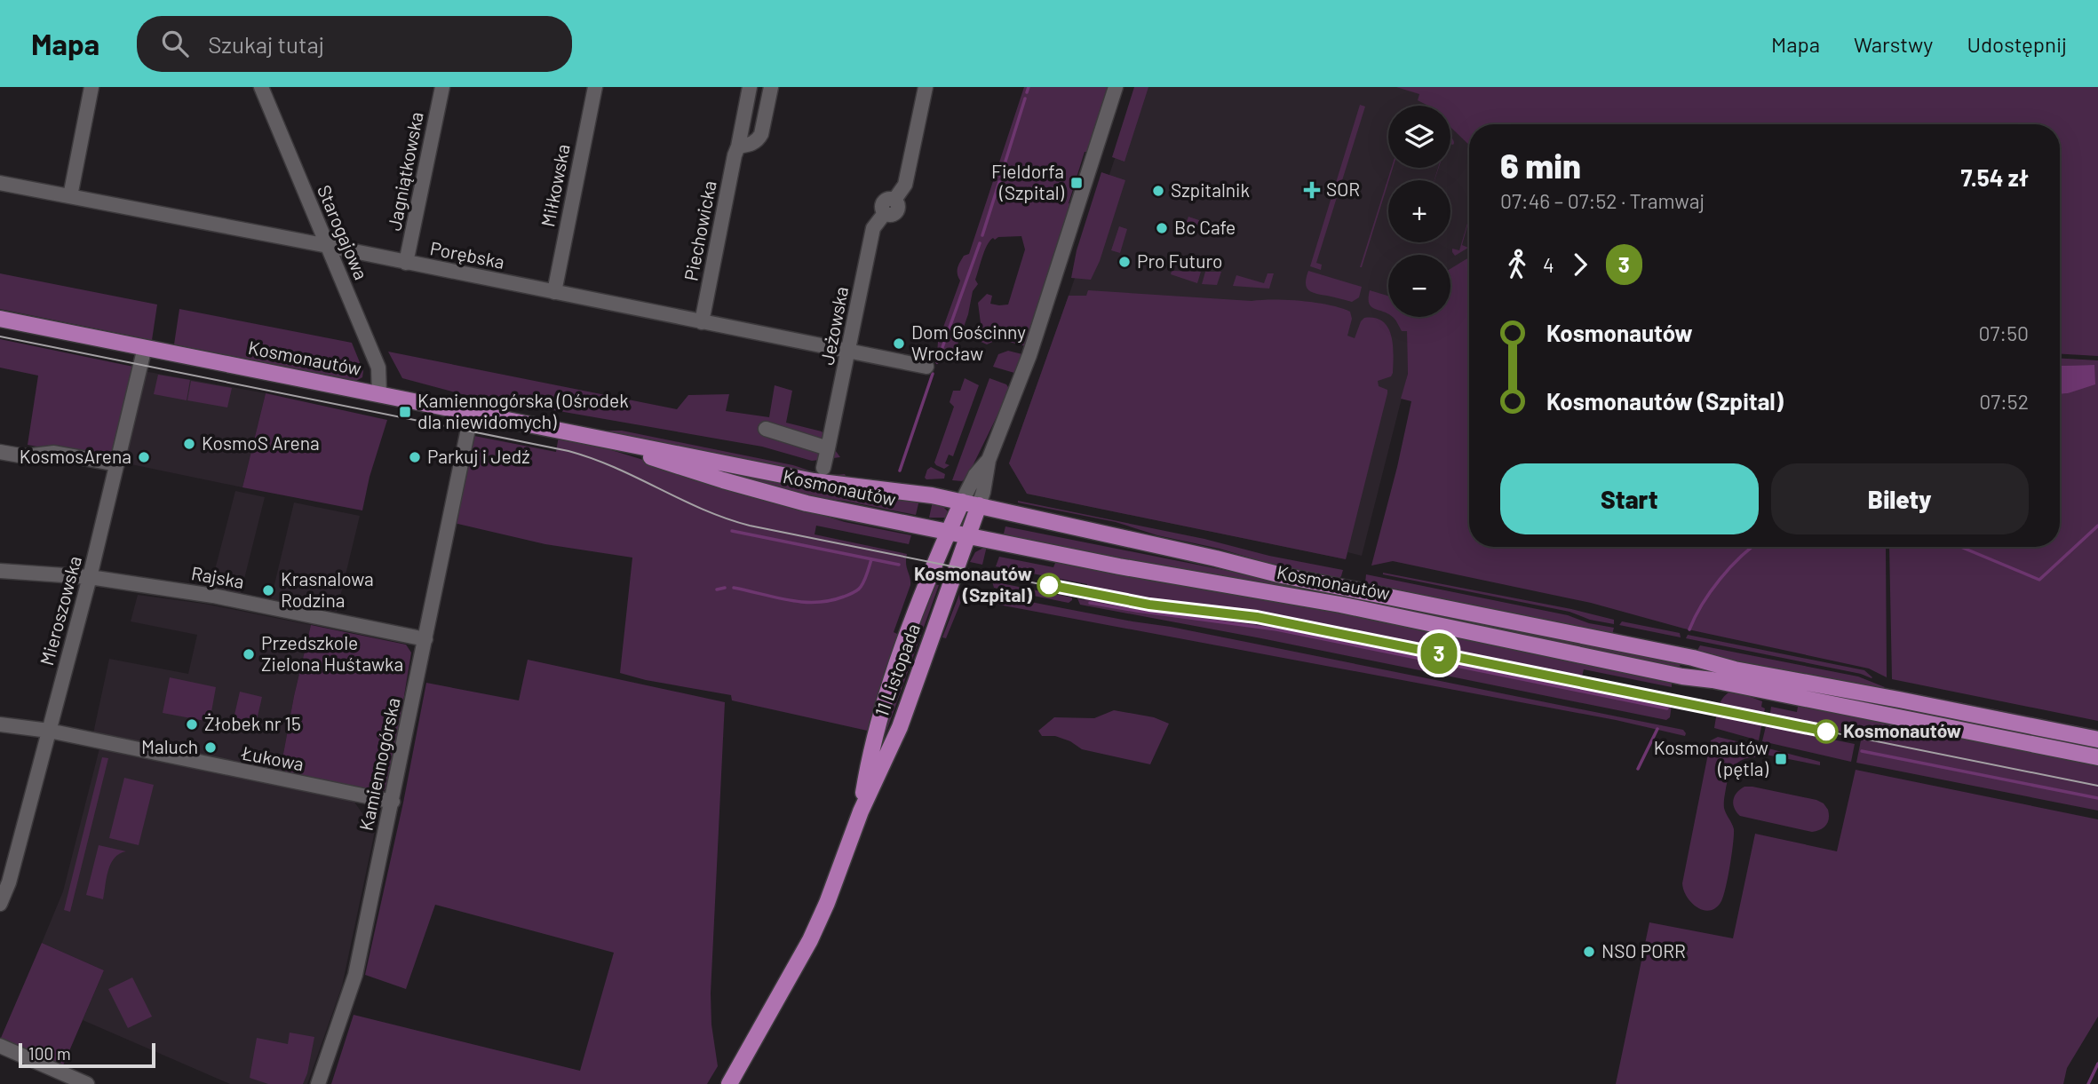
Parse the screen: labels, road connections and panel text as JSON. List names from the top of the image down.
{
  "streets": {
    "main road": ["Kosmonautów", "11 Listopada"],
    "street": [
      "Jagniątkowska",
      "Miłkowska",
      "Piechowicka",
      "Starogajowa",
      "Porębska",
      "Jeżowska",
      "Rajska",
      "Mieroszowska",
      "Łukowa",
      "Kamiennogórska"
    ]
  },
  "crossings": [
    ["Jagniątkowska", "Porębska"],
    ["Miłkowska", "Porębska"],
    ["Piechowicka", "Porębska"],
    ["Starogajowa", "Porębska"],
    ["Starogajowa", "Kosmonautów"],
    ["Porębska", "Jeżowska"],
    ["Kosmonautów", "Mieroszowska"],
    ["Kosmonautów", "11 Listopada"],
    ["Kosmonautów", "Kamiennogórska"],
    ["Rajska", "Mieroszowska"],
    ["Rajska", "Kamiennogórska"],
    ["Mieroszowska", "Łukowa"],
    ["Łukowa", "Kamiennogórska"]
  ],
  "places": {
    "transit": ["Fieldorfa (Szpital)", "Kamiennogórska (Ośrodek dla niewidomych)", "Kosmonautów (pętla)"],
    "health": ["SOR"],
    "other": [
      "Szpitalnik",
      "Bc Cafe",
      "Pro Futuro",
      "Dom Gościnny Wrocław",
      "KosmoS Arena",
      "KosmosArena",
      "Parkuj i Jedź",
      "Kosmonautów (Szpital)",
      "Krasnalowa Rodzina",
      "Przedszkole Zielona Huśtawka",
      "Żłobek nr 15",
      "Kosmonautów",
      "Maluch",
      "NSO PORR"
    ]
  },
  "lines": ["tram line 3"],
  "scale_bar": "100 m",
  "page": {
    "header": "Mapa",
    "search": "Szukaj tutaj",
    "nav": ["Mapa", "Warstwy", "Udostępnij"],
    "on_map": "3",
    "map_buttons": ["+", "−"],
    "heading": ["6 min", "07:46 – 07:52 · Tramwaj", "7.54 zł"],
    "legs": ["4", "3"],
    "list": [
      {
        "name": "Kosmonautów",
        "value": "07:50"
      },
      {
        "name": "Kosmonautów (Szpital)",
        "value": "07:52"
      }
    ],
    "buttons": ["Start", "Bilety"],
    "scale": "100 m"
  }
}
